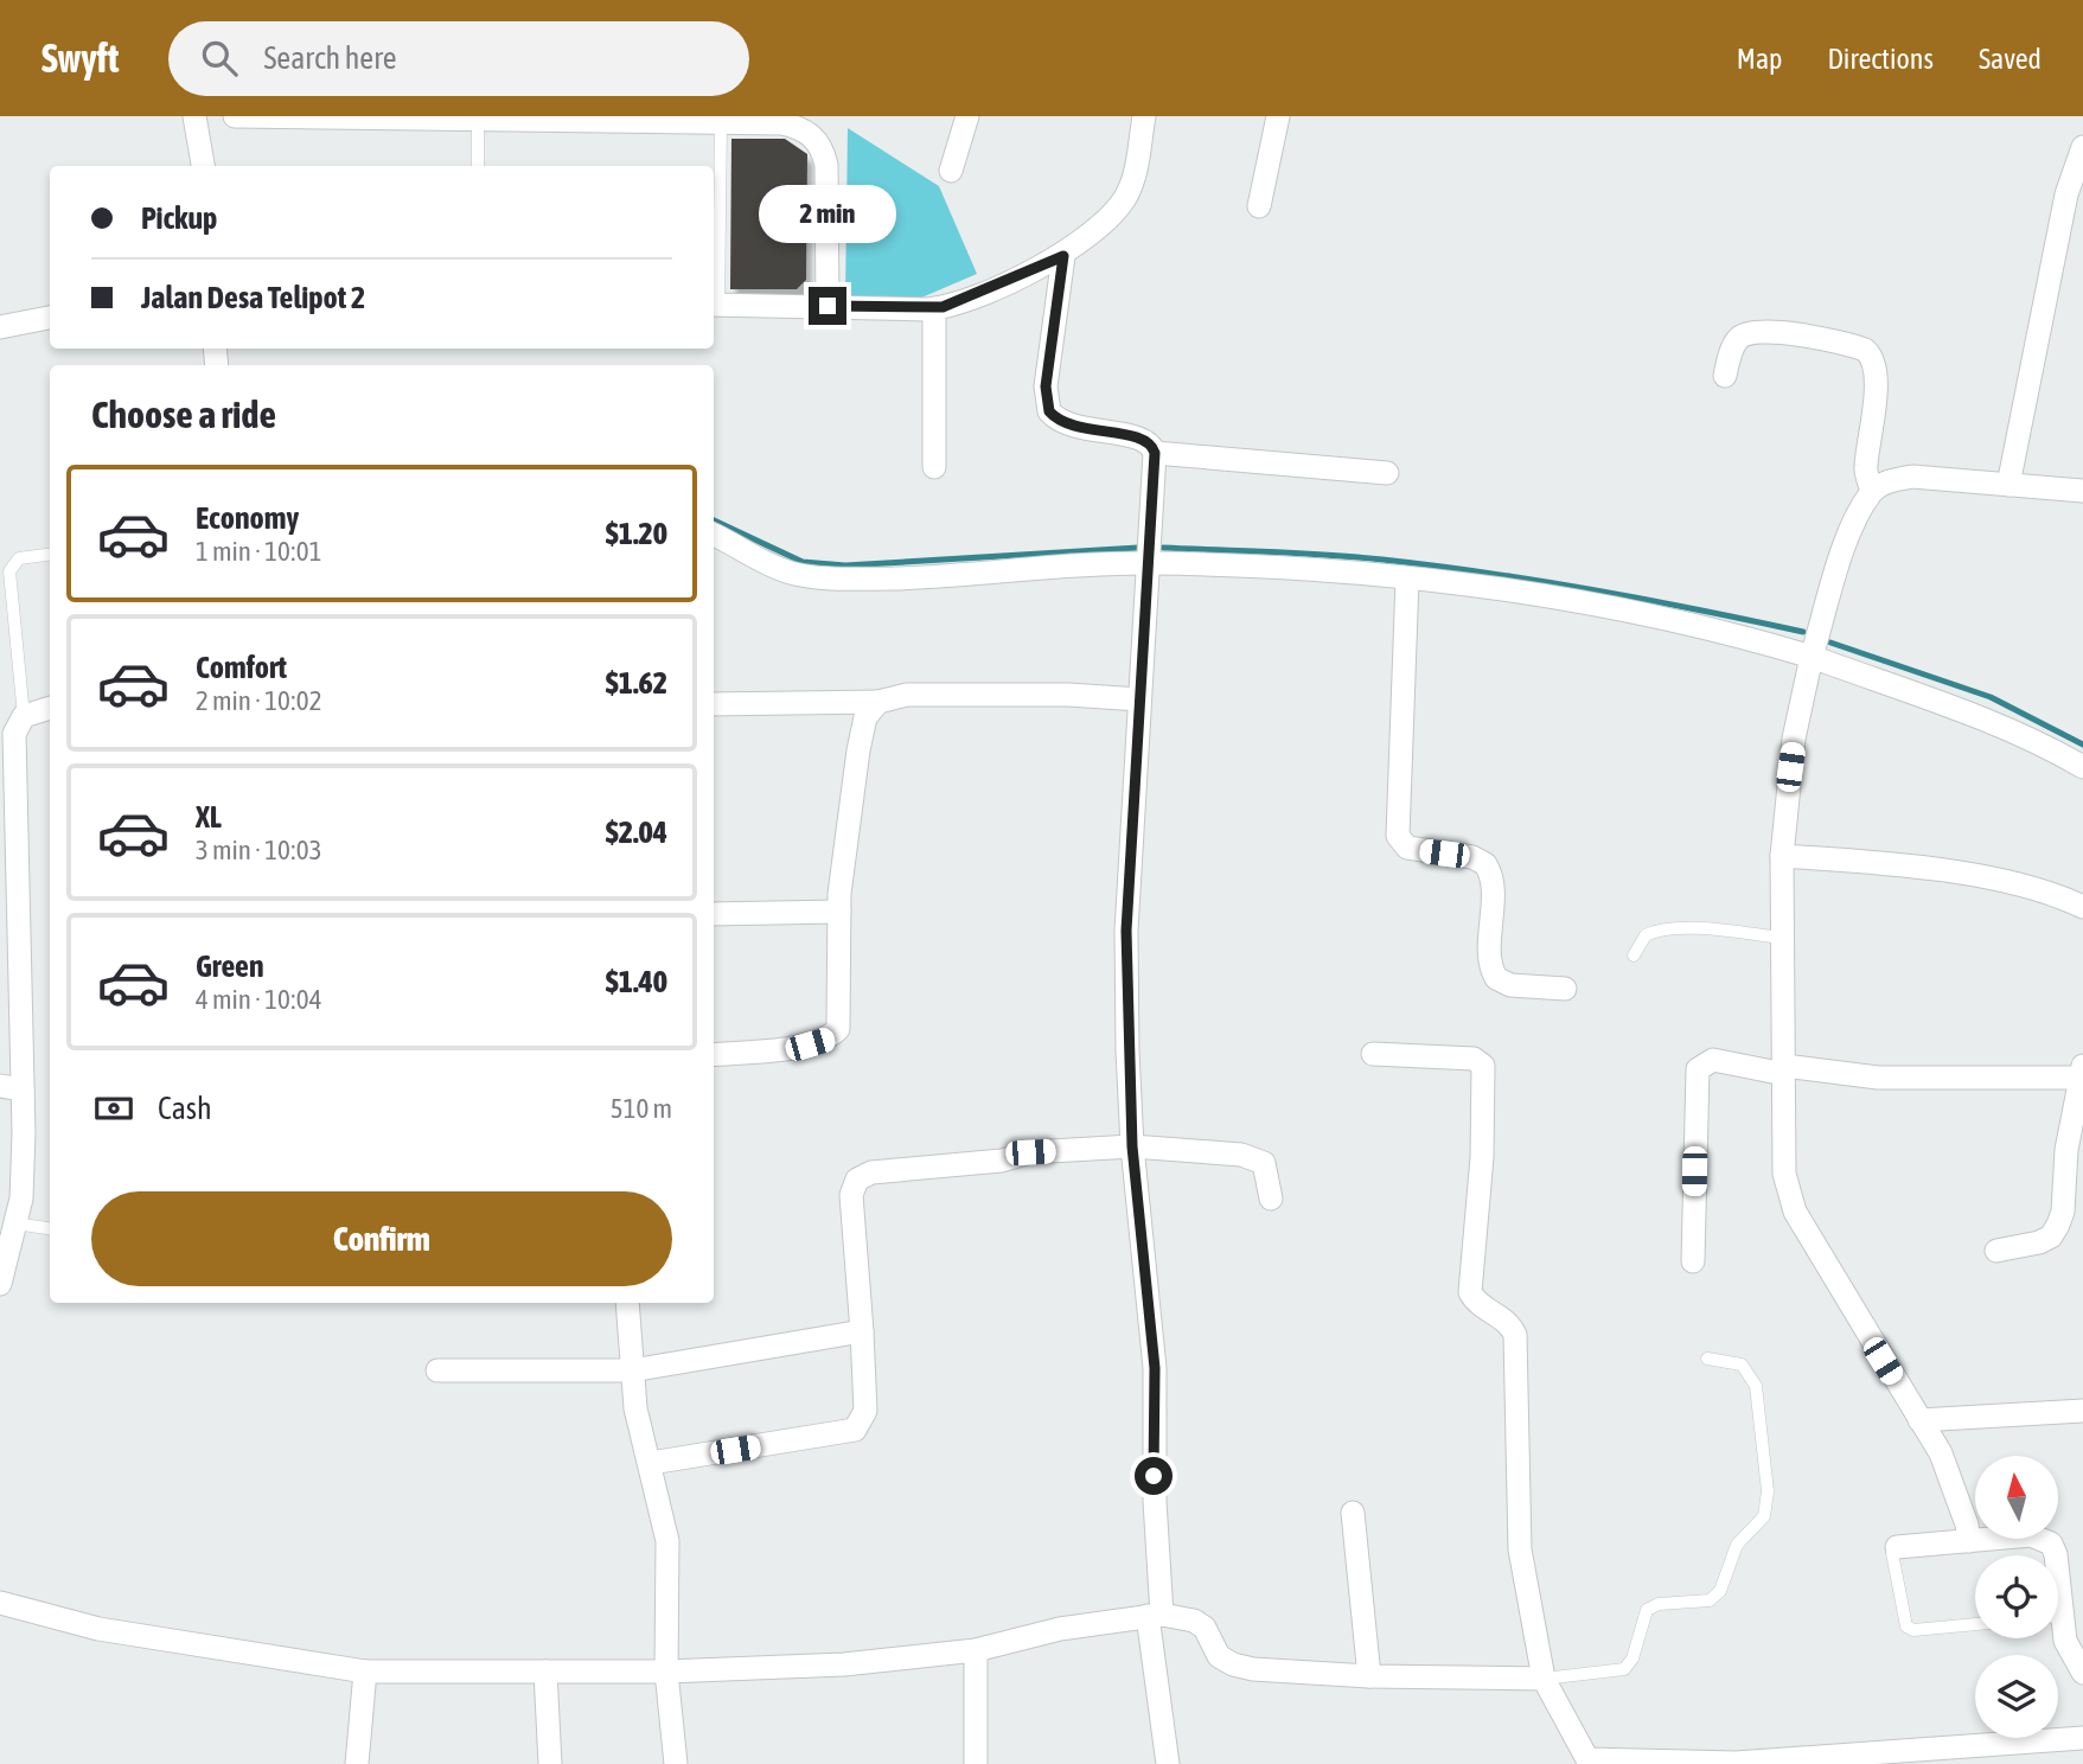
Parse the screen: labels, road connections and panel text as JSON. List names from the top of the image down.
{
  "north": "top",
  "page": {
    "header": "Swyft",
    "search": "Search here",
    "nav": ["Map", "Directions", "Saved"],
    "banner": ["Pickup", "Jalan Desa Telipot 2"],
    "bubble": "2 min",
    "heading": "Choose a ride",
    "list": [
      {
        "name": "Economy",
        "note": "1 min · 10:01",
        "value": "$1.20"
      },
      {
        "name": "Comfort",
        "note": "2 min · 10:02",
        "value": "$1.62"
      },
      {
        "name": "XL",
        "note": "3 min · 10:03",
        "value": "$2.04"
      },
      {
        "name": "Green",
        "note": "4 min · 10:04",
        "value": "$1.40"
      }
    ],
    "pay": ["Cash", "510 m"],
    "buttons": "Confirm"
  }
}
